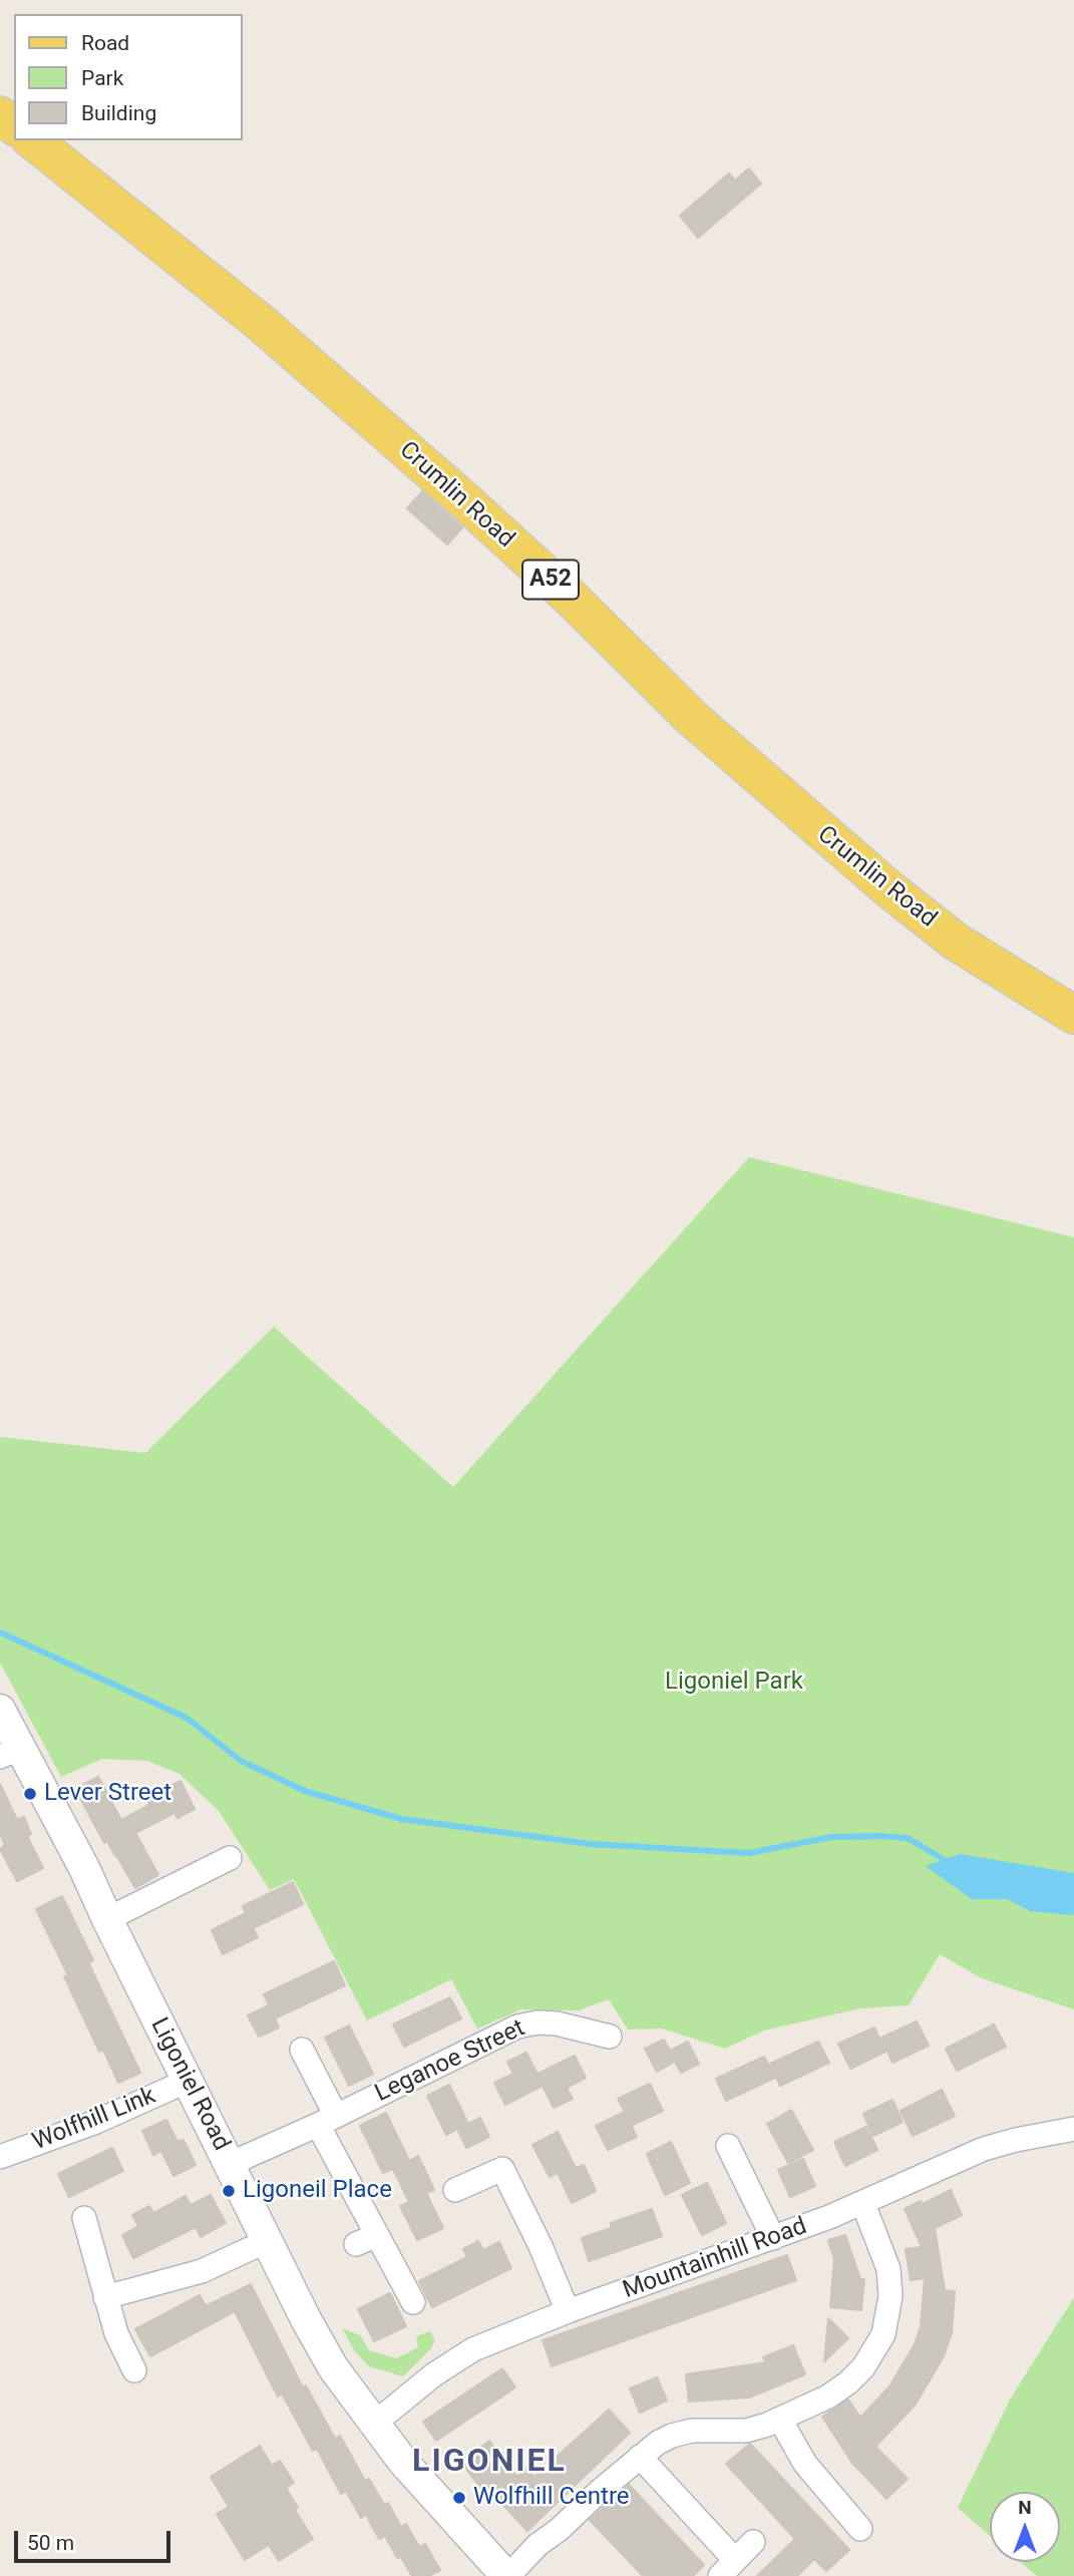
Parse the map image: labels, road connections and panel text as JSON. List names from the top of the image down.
{
  "streets": {
    "main road": ["Crumlin Road", "A52"],
    "street": [
      "Leganoe Street",
      "Ligoniel Road",
      "Wolfhill Link",
      "Mountainhill Road"
    ]
  },
  "crossings": [
    ["Leganoe Street", "Ligoniel Road"],
    ["Ligoniel Road", "Wolfhill Link"],
    ["Ligoniel Road", "Mountainhill Road"]
  ],
  "districts": ["LIGONIEL"],
  "parks": ["Ligoniel Park"],
  "places": ["Lever Street", "Ligoneil Place", "Wolfhill Centre"],
  "legend": ["Road", "Park", "Building"],
  "scale_bar": "50 m",
  "north": "top"
}
